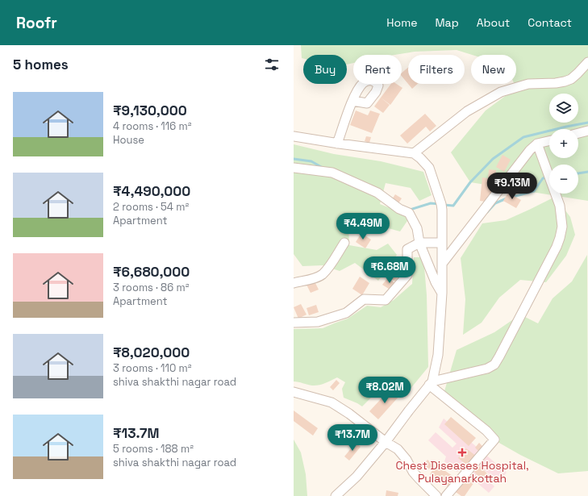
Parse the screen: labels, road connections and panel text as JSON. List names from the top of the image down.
{
  "places": {
    "health": ["Chest Diseases Hospital, Pulayanarkottah"]
  },
  "page": {
    "header": "Roofr",
    "nav": [
      "Home",
      "Map",
      "About",
      "Contact"
    ],
    "heading": "5 homes",
    "chip": [
      "Buy",
      "Rent",
      "Filters",
      "New"
    ],
    "list": [
      {
        "name": "₹9,130,000",
        "note": "4 rooms · 116 m² · House"
      },
      {
        "name": "₹4,490,000",
        "note": "2 rooms · 54 m² · Apartment"
      },
      {
        "name": "₹6,680,000",
        "note": "3 rooms · 86 m² · Apartment"
      },
      {
        "name": "₹8,020,000",
        "note": "3 rooms · 110 m² · shiva shakthi nagar road"
      },
      {
        "name": "₹13.7M",
        "note": "5 rooms · 188 m² · shiva shakthi nagar road"
      }
    ],
    "map_buttons": ["+", "−"],
    "price": [
      "₹9.13M",
      "₹4.49M",
      "₹6.68M",
      "₹8.02M",
      "₹13.7M"
    ]
  }
}
